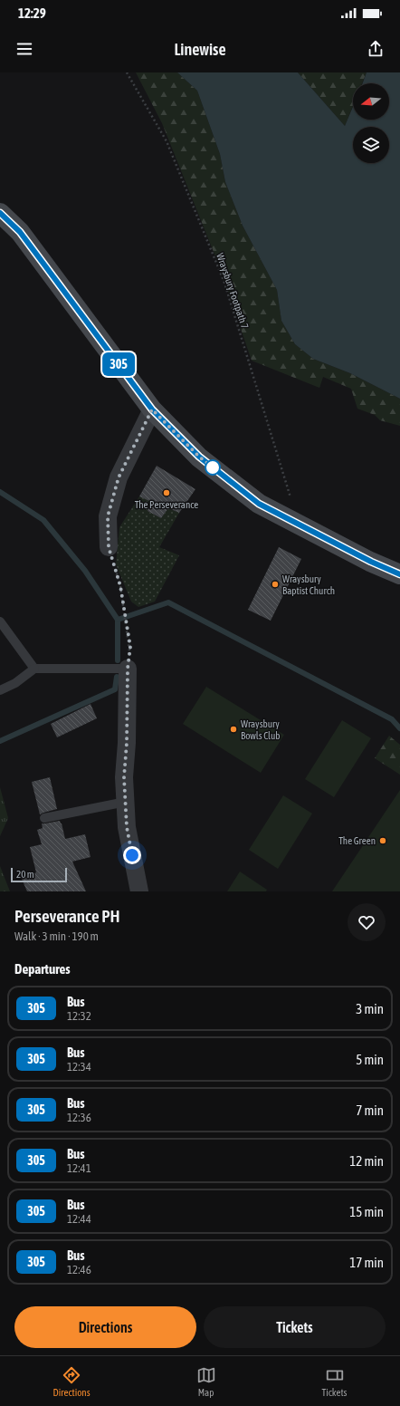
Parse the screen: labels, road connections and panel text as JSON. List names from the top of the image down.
{
  "streets": {
    "path": ["Wraysbury Footpath 7"]
  },
  "places": [
    "The Perseverance",
    "Wraysbury Baptist Church",
    "Wraysbury Bowls Club",
    "The Green"
  ],
  "lines": ["bus line 305"],
  "scale_bar": "20 m",
  "north": "left",
  "page": {
    "status": "12:29",
    "header": "Linewise",
    "on_map": "305",
    "scale": "20 m",
    "heading": [
      ["Perseverance PH", "Walk · 3 min · 190 m"],
      "Departures"
    ],
    "list": [
      {
        "mark": "305",
        "name": "Bus",
        "note": "12:32",
        "value": "3 min"
      },
      {
        "mark": "305",
        "name": "Bus",
        "note": "12:34",
        "value": "5 min"
      },
      {
        "mark": "305",
        "name": "Bus",
        "note": "12:36",
        "value": "7 min"
      },
      {
        "mark": "305",
        "name": "Bus",
        "note": "12:41",
        "value": "12 min"
      },
      {
        "mark": "305",
        "name": "Bus",
        "note": "12:44",
        "value": "15 min"
      },
      {
        "mark": "305",
        "name": "Bus",
        "note": "12:46",
        "value": "17 min"
      }
    ],
    "buttons": ["Directions", "Tickets"],
    "tabs": ["Directions", "Map", "Tickets"]
  }
}
